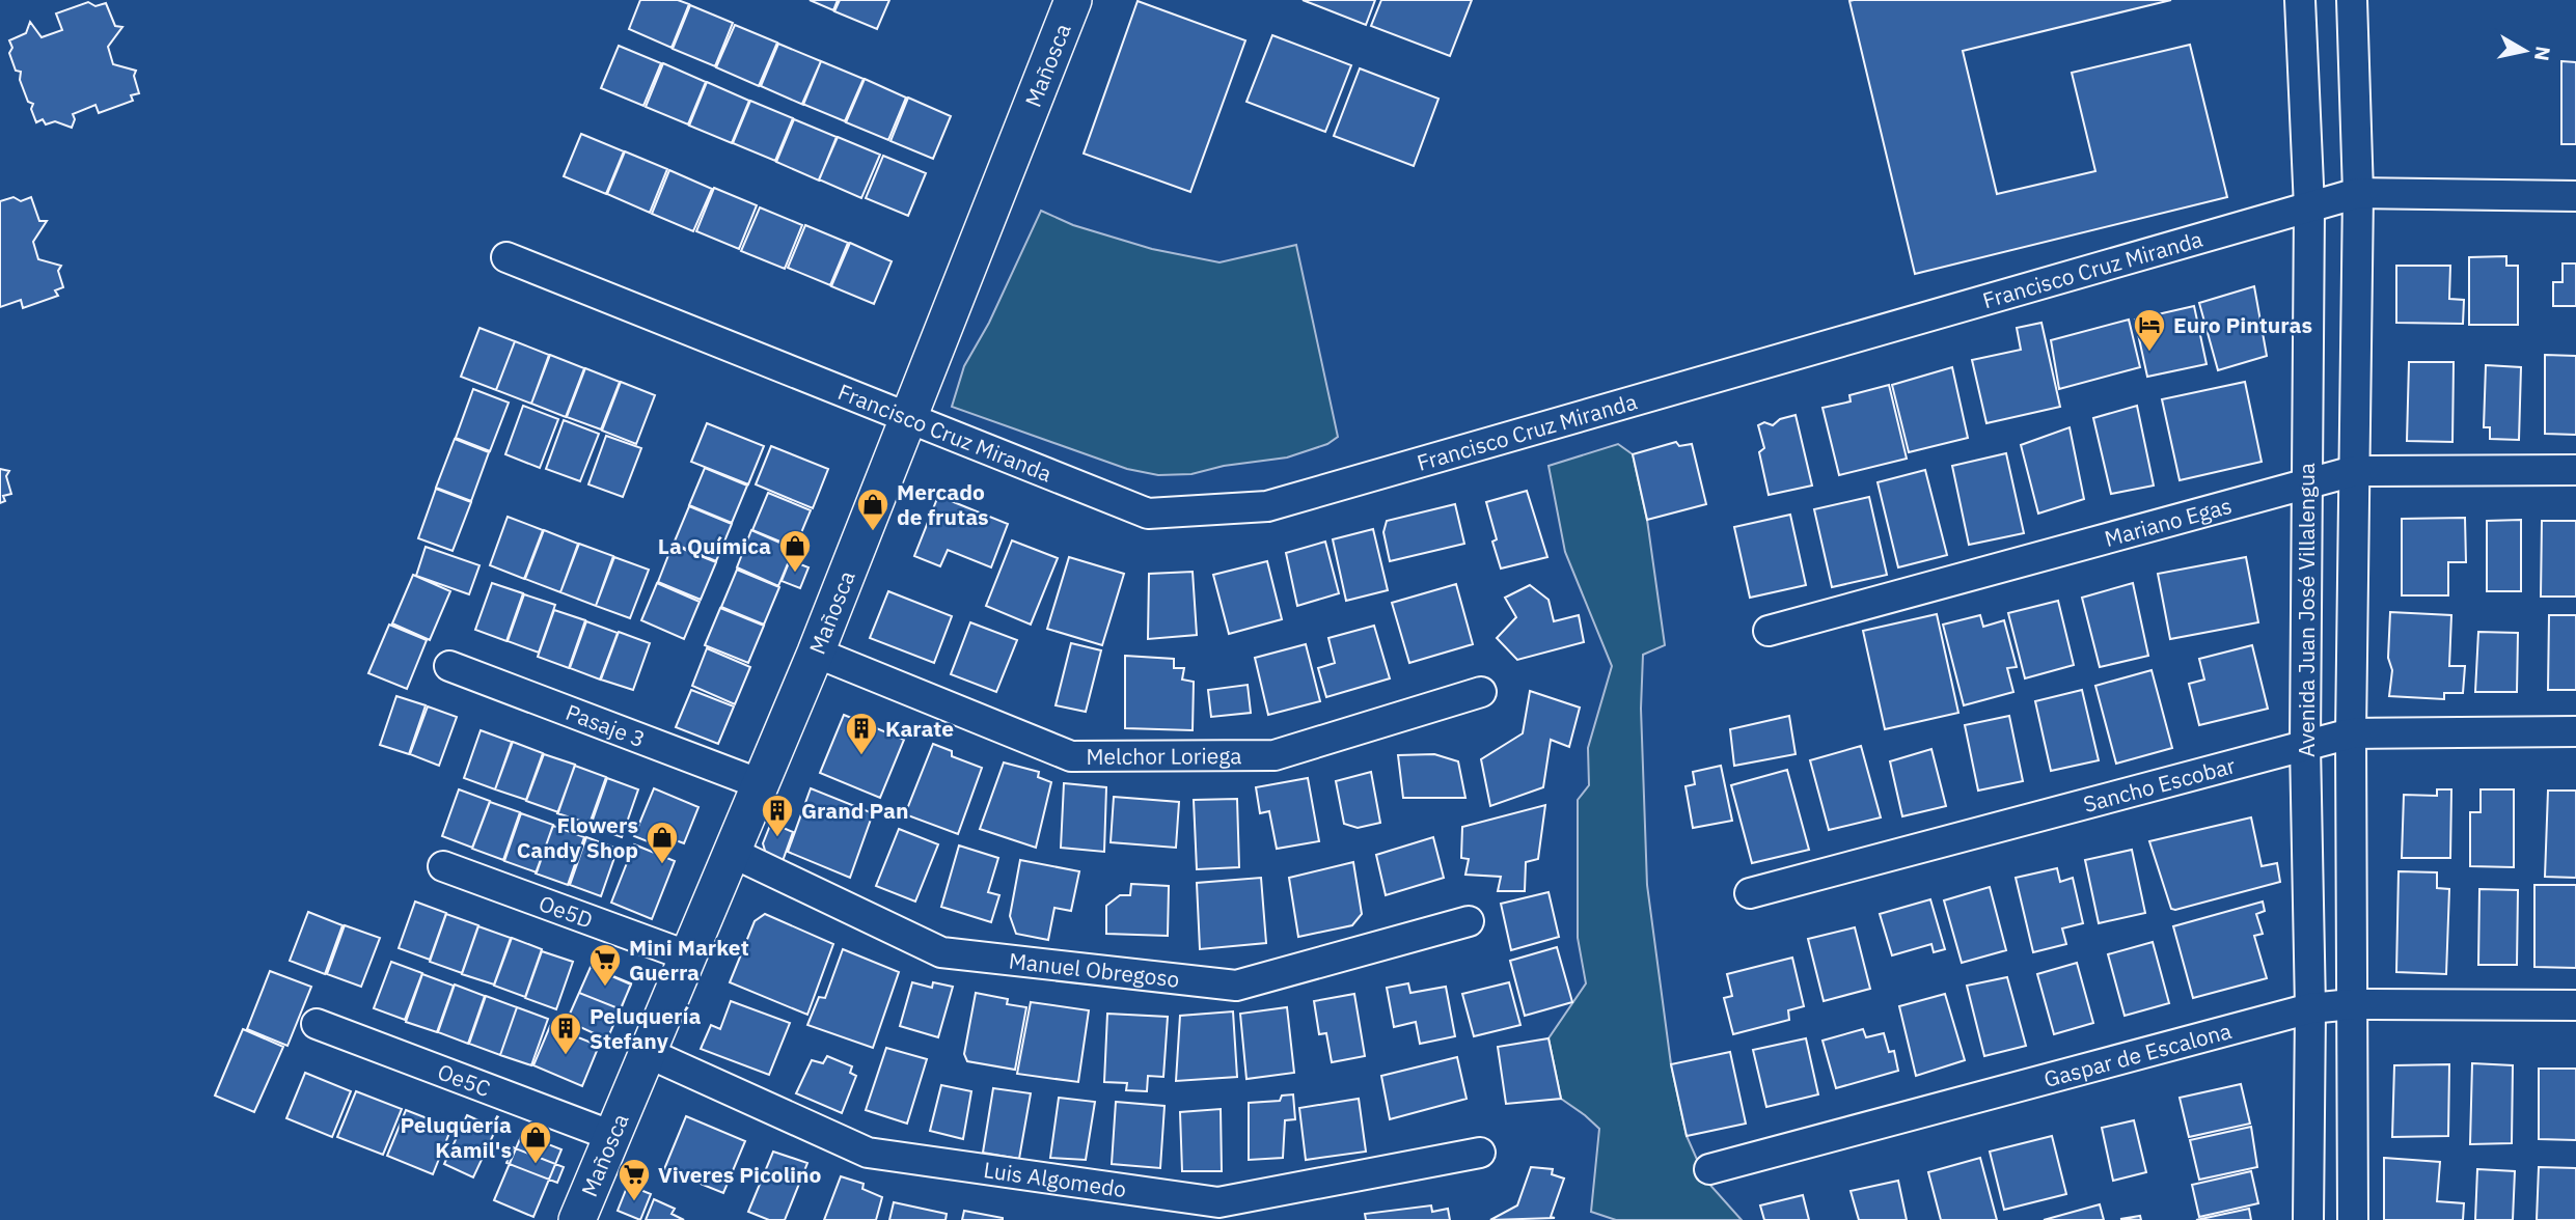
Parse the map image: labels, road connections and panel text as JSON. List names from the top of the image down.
{
  "streets": {
    "street": [
      "Mañosca",
      "Francisco Cruz Miranda",
      "Mariano Egas",
      "Avenida Juan José Villalengua",
      "Pasaje 3",
      "Melchor Loriega",
      "Sancho Escobar",
      "Oe5D",
      "Manuel Obregoso",
      "Gaspar de Escalona",
      "Oe5C",
      "Luis Algomedo"
    ]
  },
  "crossings": [
    ["Mañosca", "Francisco Cruz Miranda"],
    ["Mañosca", "Pasaje 3"],
    ["Mañosca", "Melchor Loriega"],
    ["Mañosca", "Oe5D"],
    ["Mañosca", "Manuel Obregoso"],
    ["Mañosca", "Oe5C"],
    ["Mañosca", "Luis Algomedo"],
    ["Francisco Cruz Miranda", "Avenida Juan José Villalengua"],
    ["Mariano Egas", "Avenida Juan José Villalengua"],
    ["Avenida Juan José Villalengua", "Sancho Escobar"],
    ["Avenida Juan José Villalengua", "Gaspar de Escalona"]
  ],
  "places": {
    "hotel": ["Euro Pinturas"],
    "shop": [
      "Mercado de frutas",
      "La Química",
      "Flowers Candy Shop",
      "Peluquería Kamil's"
    ],
    "building": ["Karate", "Grand Pan", "Peluquería Stefany"],
    "supermarket": ["Mini Market Guerra", "Viveres Picolino"]
  },
  "north": "right"
}
